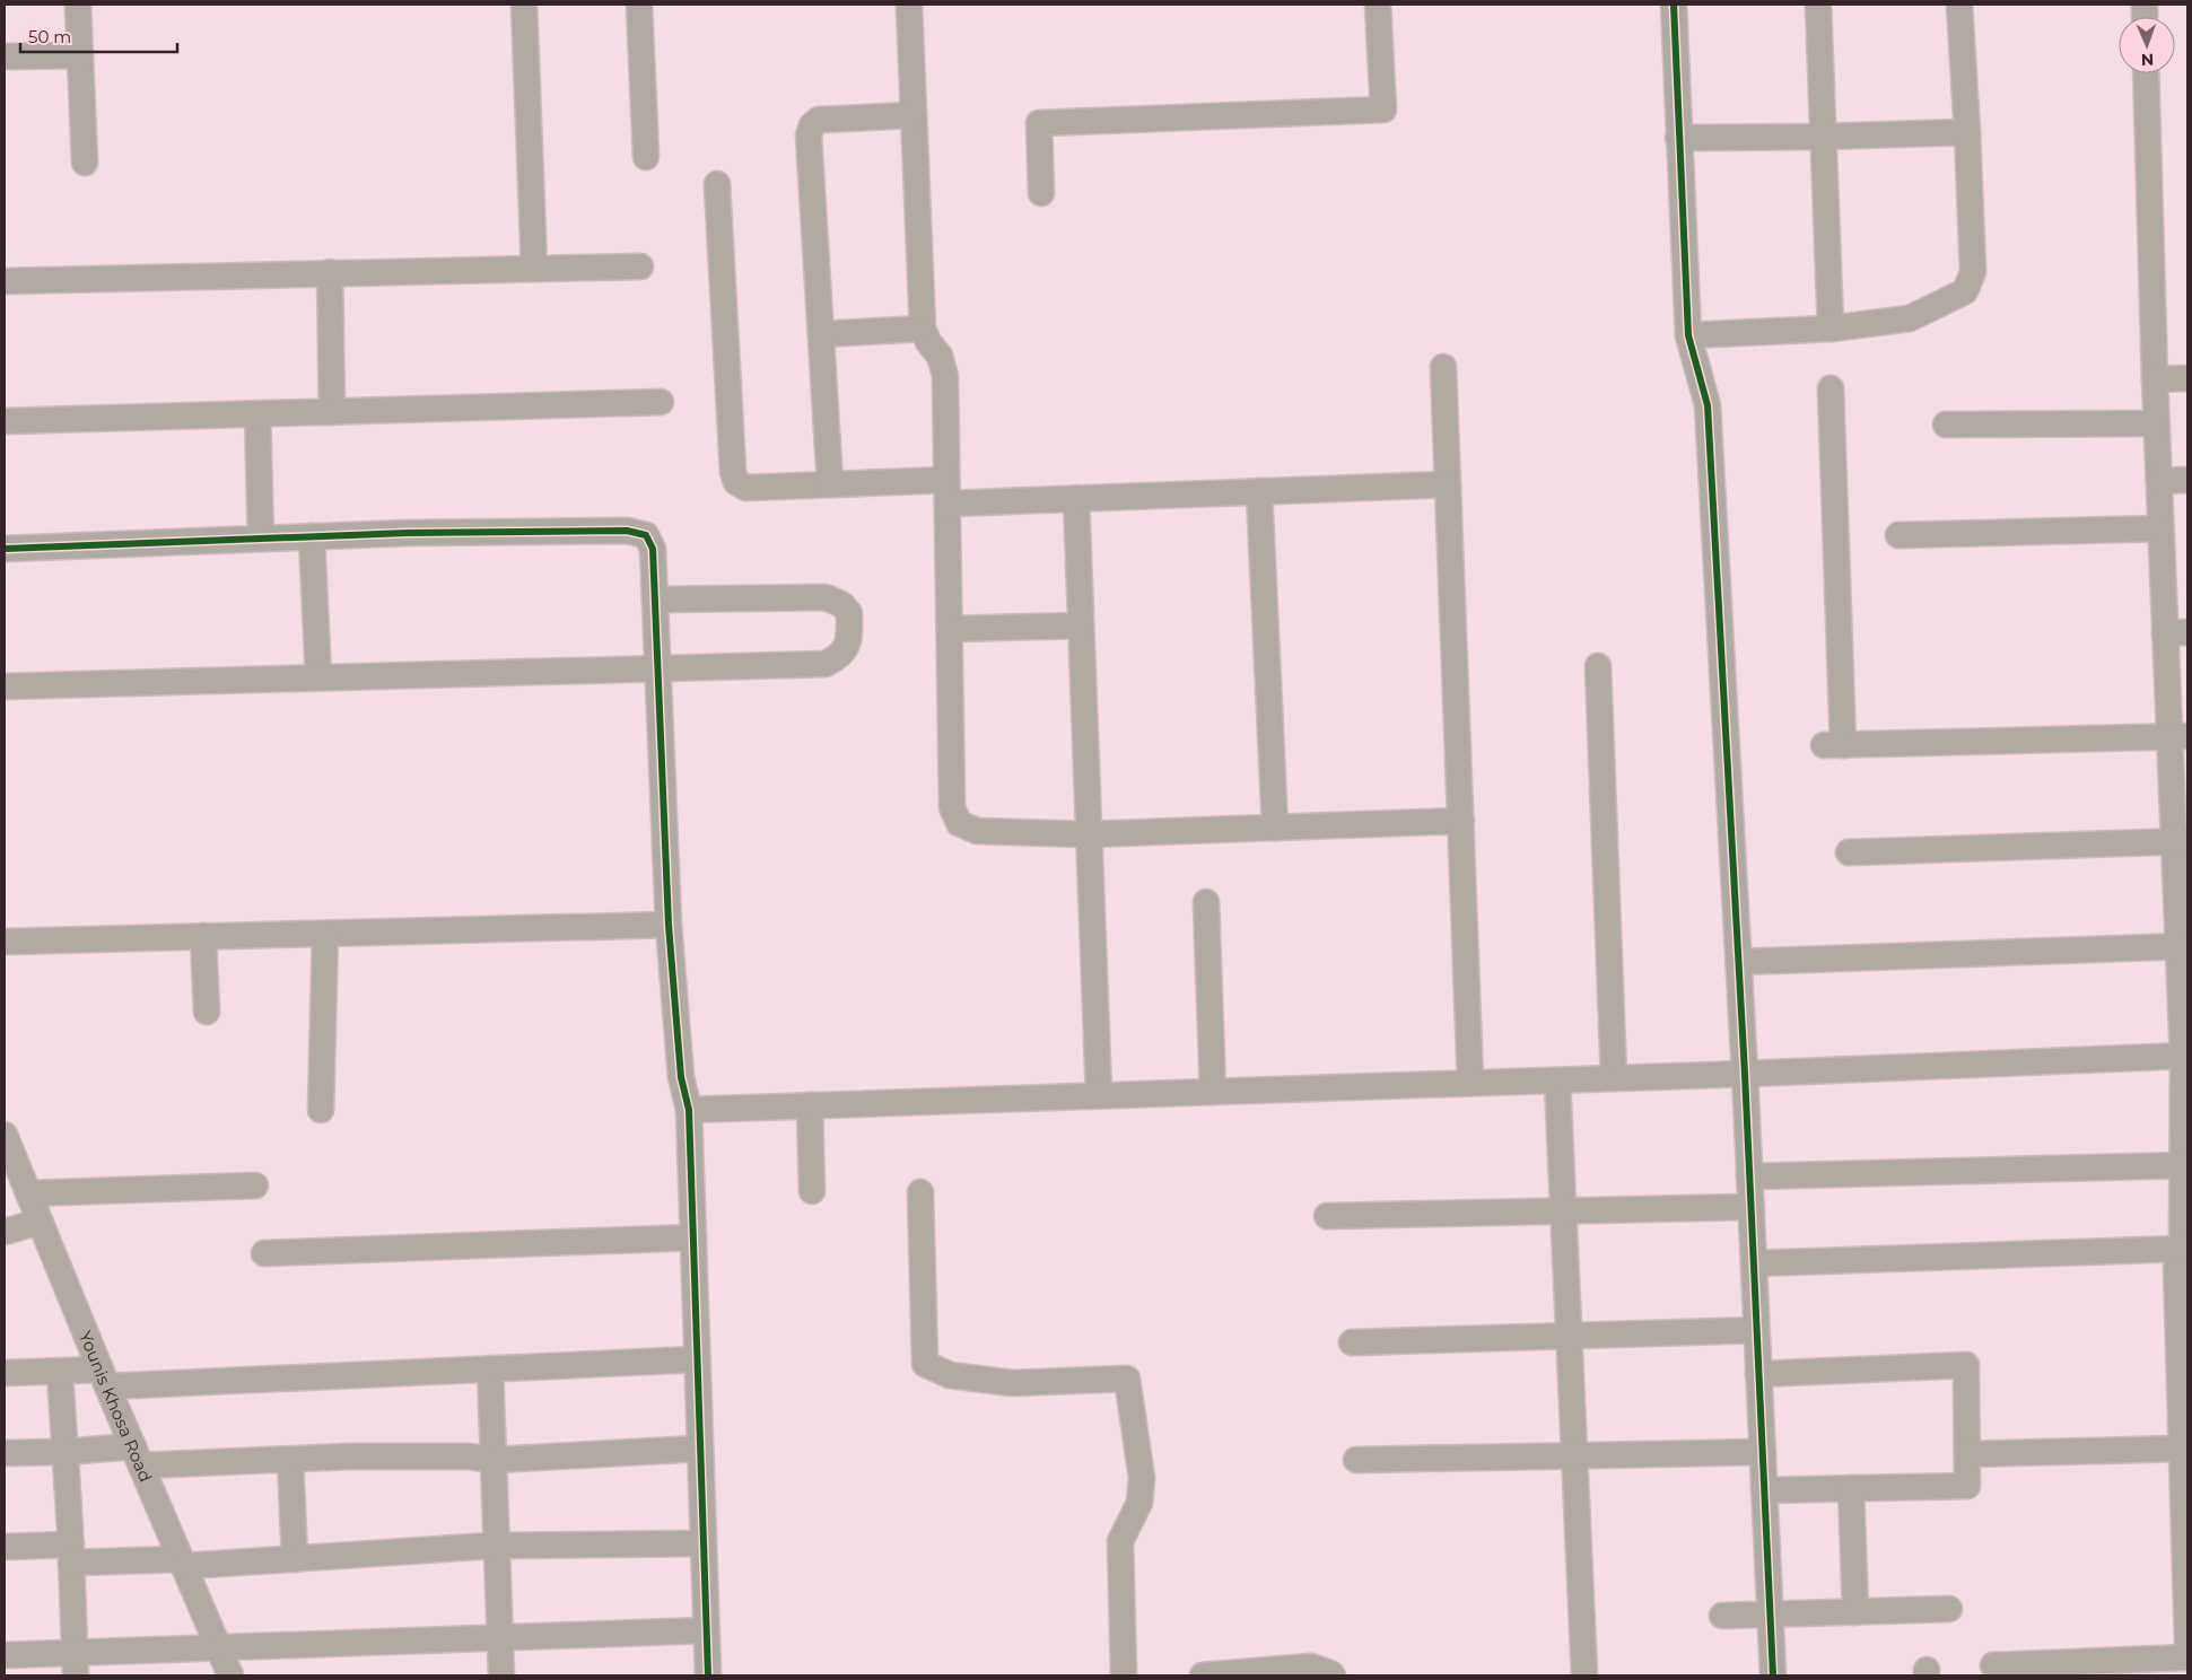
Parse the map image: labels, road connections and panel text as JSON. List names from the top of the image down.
{
  "streets": {
    "street": ["Younis Khosa Road"]
  },
  "scale_bar": "50 m",
  "north": "bottom"
}
